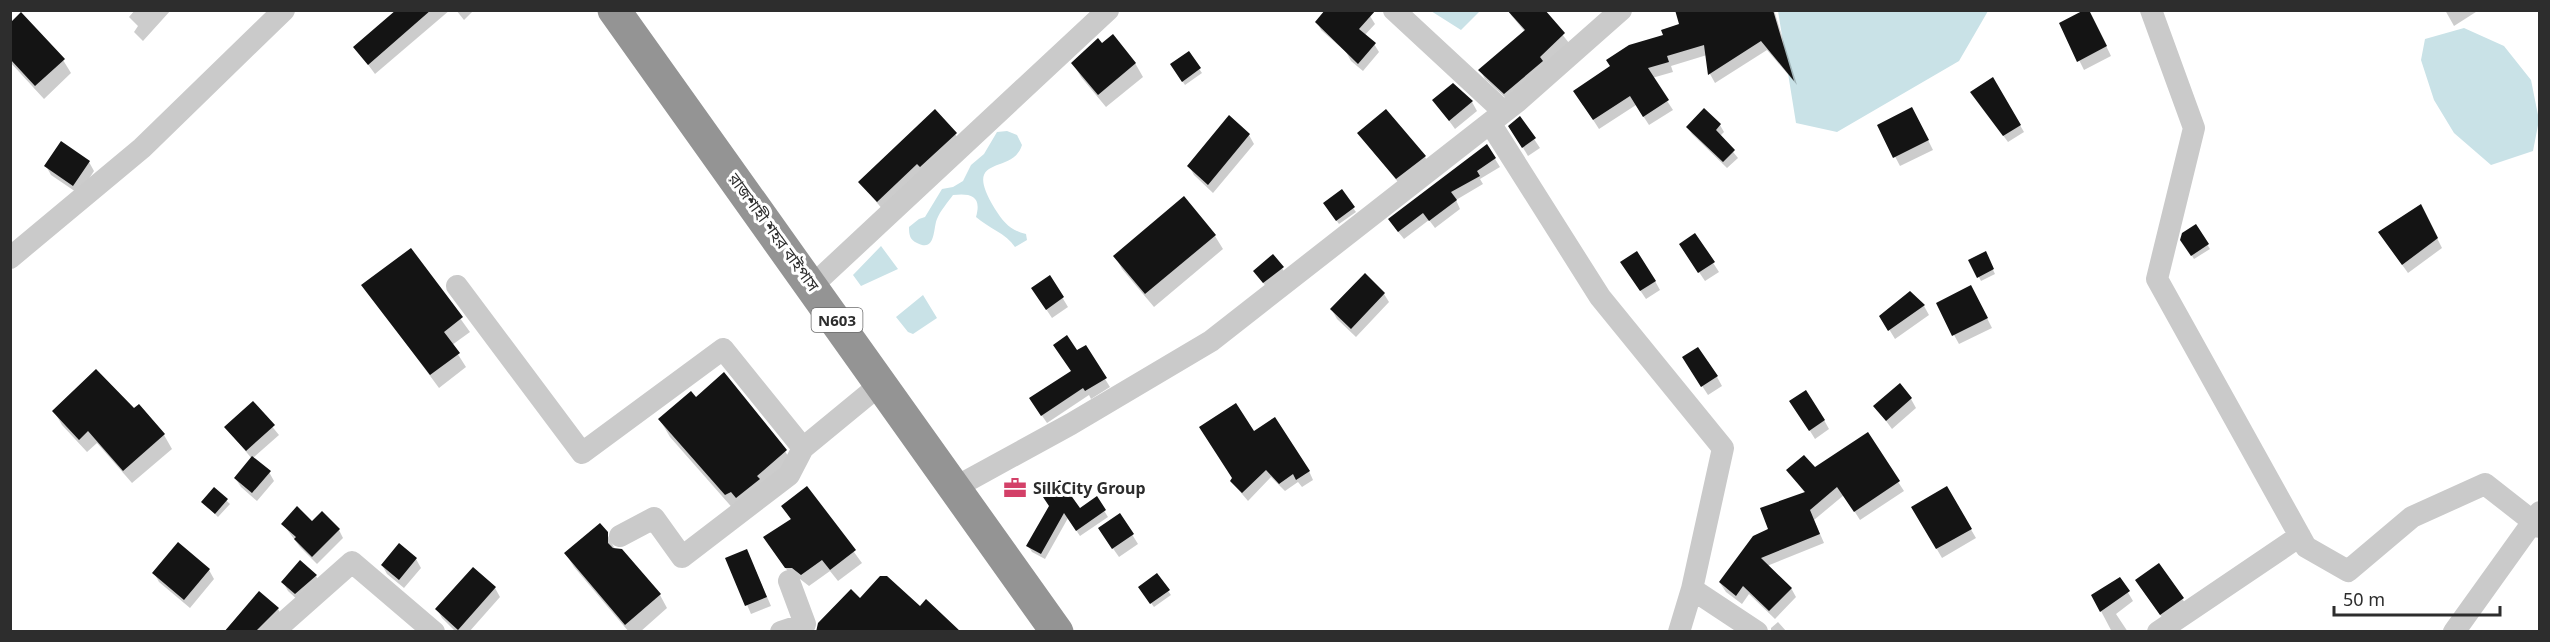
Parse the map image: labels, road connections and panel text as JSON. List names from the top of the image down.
{
  "streets": {
    "highway": ["রাজশাহী শহর বাইপাস", "N603"]
  },
  "places": {
    "office": ["SilkCity Group"]
  },
  "scale_bar": "50 m"
}
